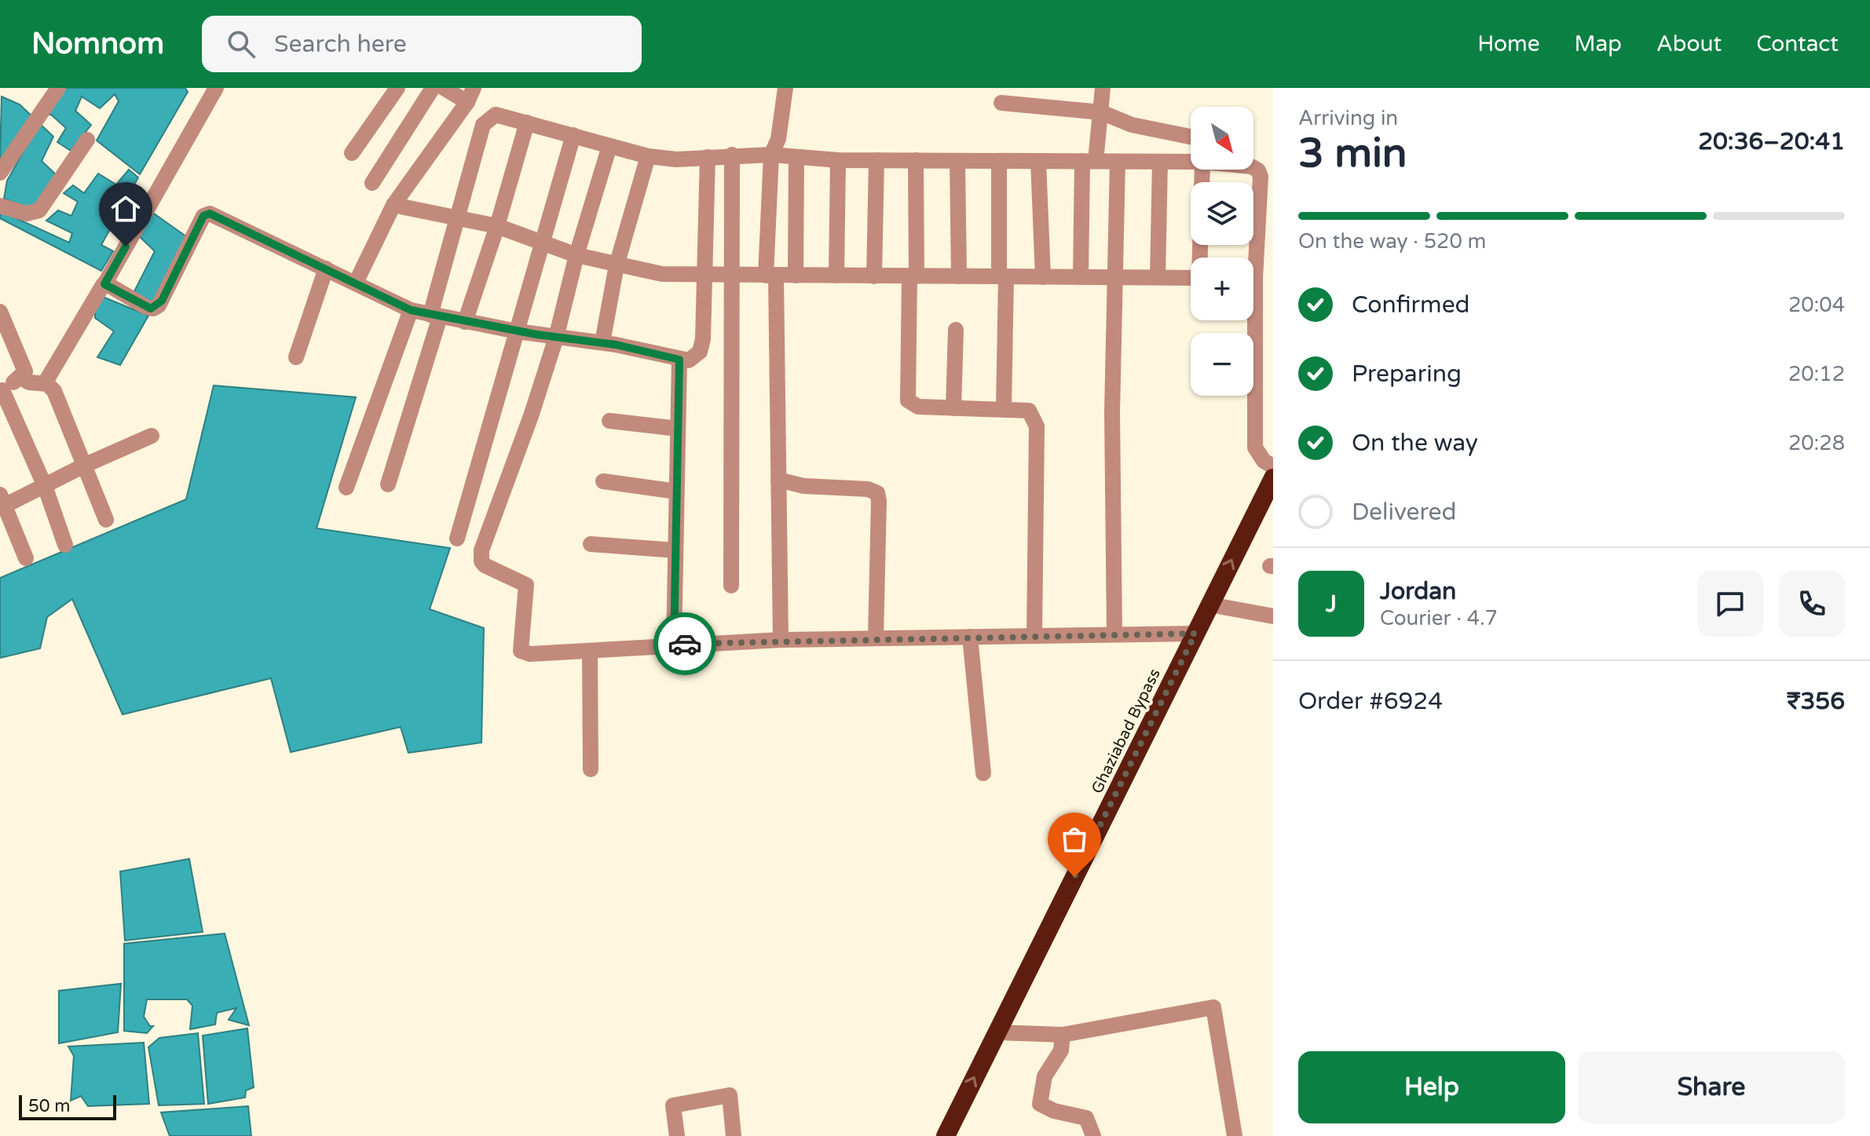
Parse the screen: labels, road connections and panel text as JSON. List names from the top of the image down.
{
  "streets": {
    "highway": ["Ghaziabad Bypass"]
  },
  "scale_bar": "50 m",
  "north": "bottom right",
  "page": {
    "header": "Nomnom",
    "search": "Search here",
    "nav": [
      "Home",
      "Map",
      "About",
      "Contact"
    ],
    "heading": ["3 min", "Arriving in", "20:36–20:41"],
    "panel": [
      "Jordan",
      "Courier · 4.7",
      "Order #6924",
      "₹356"
    ],
    "map_buttons": ["+", "−"],
    "bar": "On the way · 520 m",
    "list": [
      ["Confirmed", "20:04"],
      ["Preparing", "20:12"],
      ["On the way", "20:28"],
      "Delivered"
    ],
    "round": "J",
    "buttons": ["Help", "Share"],
    "scale": "50 m"
  }
}
